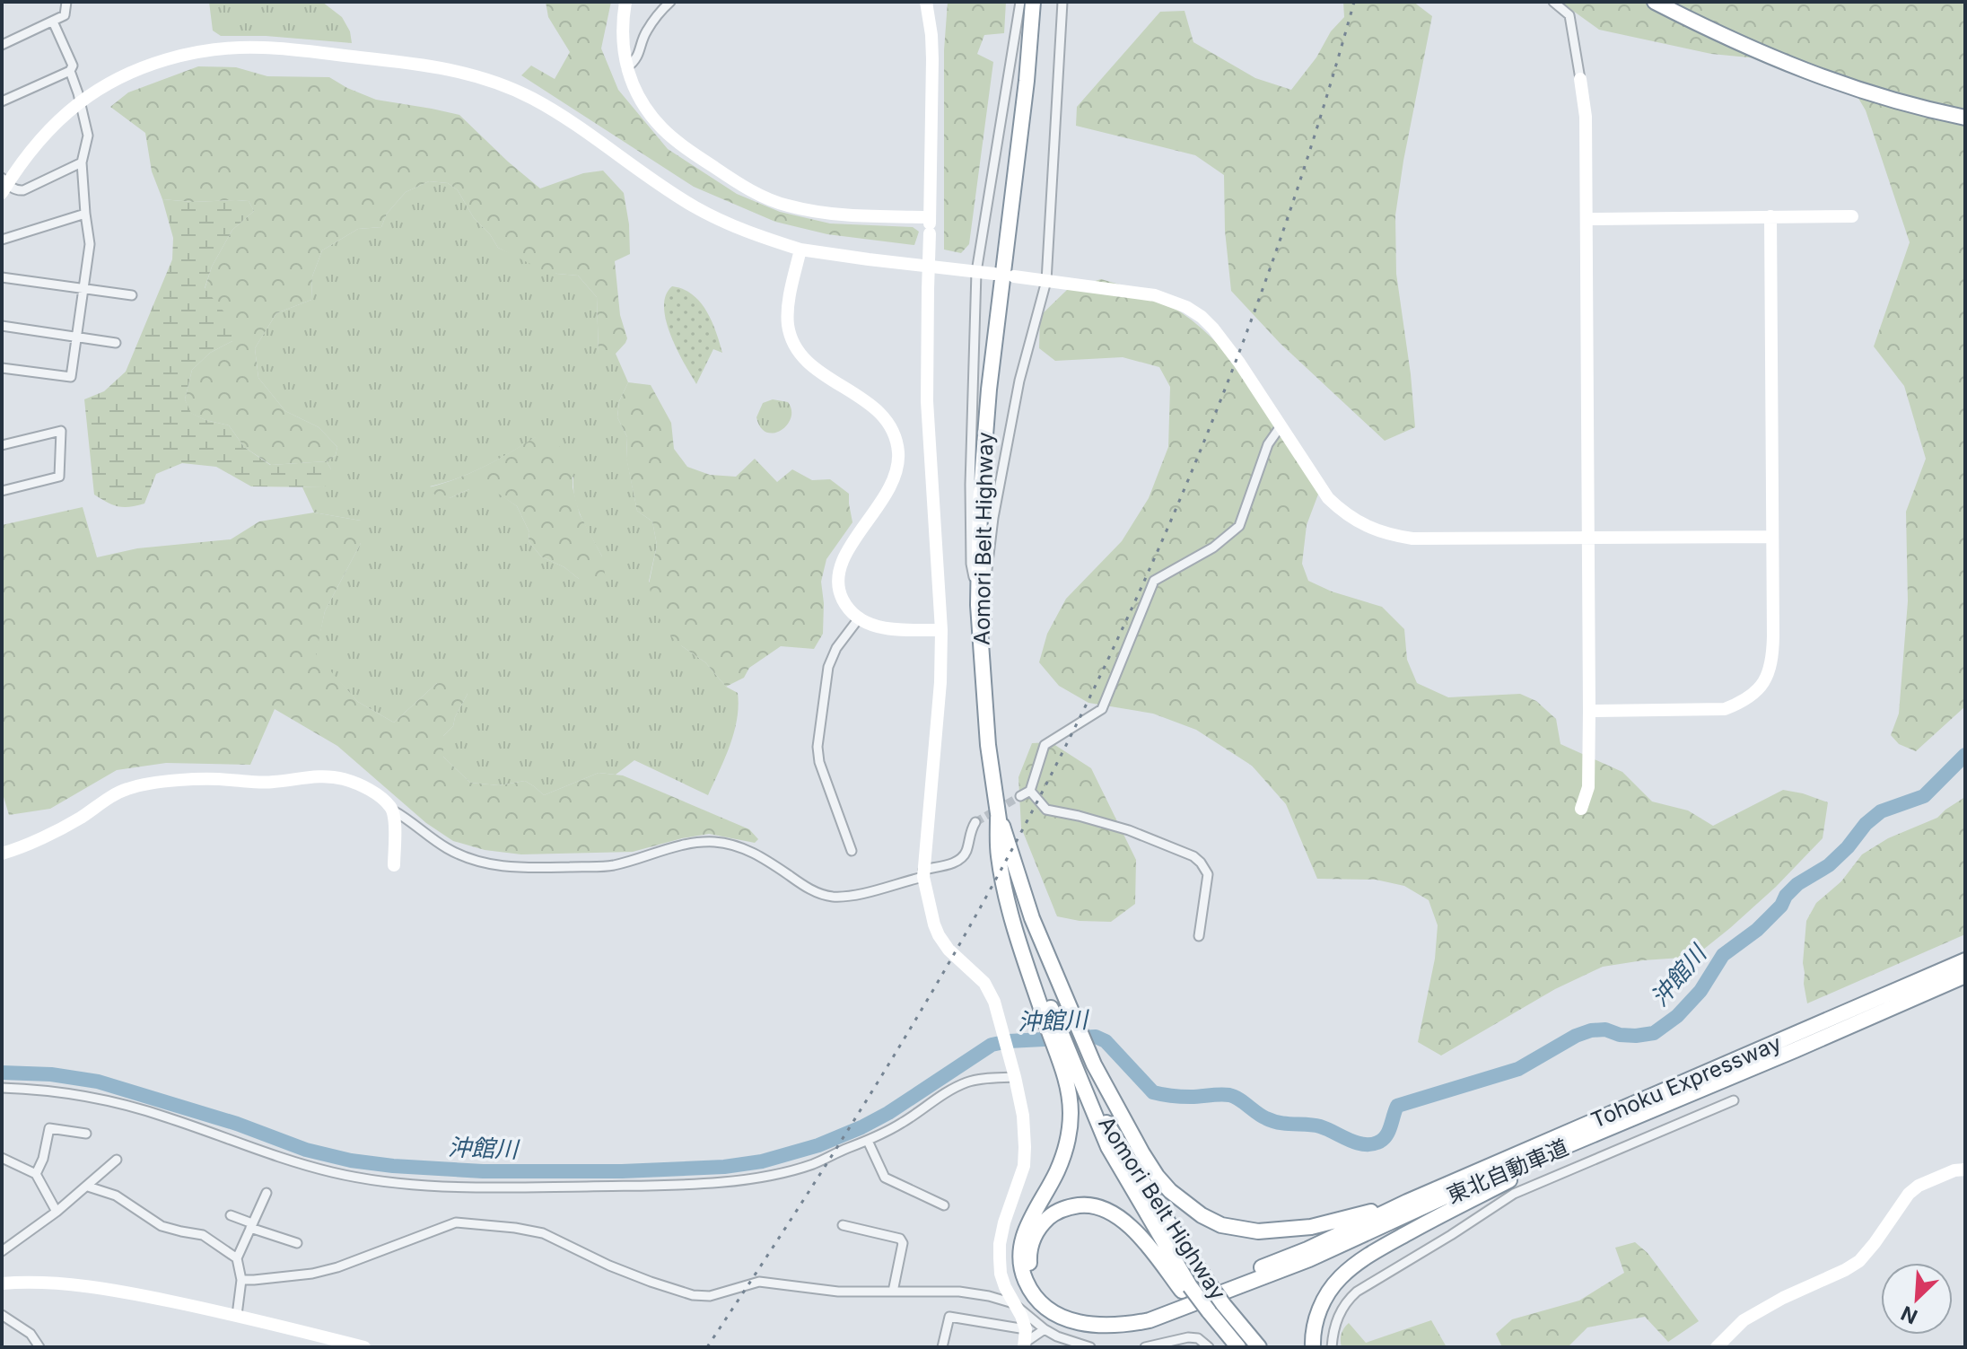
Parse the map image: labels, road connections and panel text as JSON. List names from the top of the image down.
{
  "streets": {
    "highway": ["Aomori Belt Highway", "Tohoku Expressway", "東北自動車道"]
  },
  "crossings": [
    ["Tohoku Expressway", "東北自動車道"]
  ],
  "water": ["沖館川"],
  "north": "bottom left"
}
